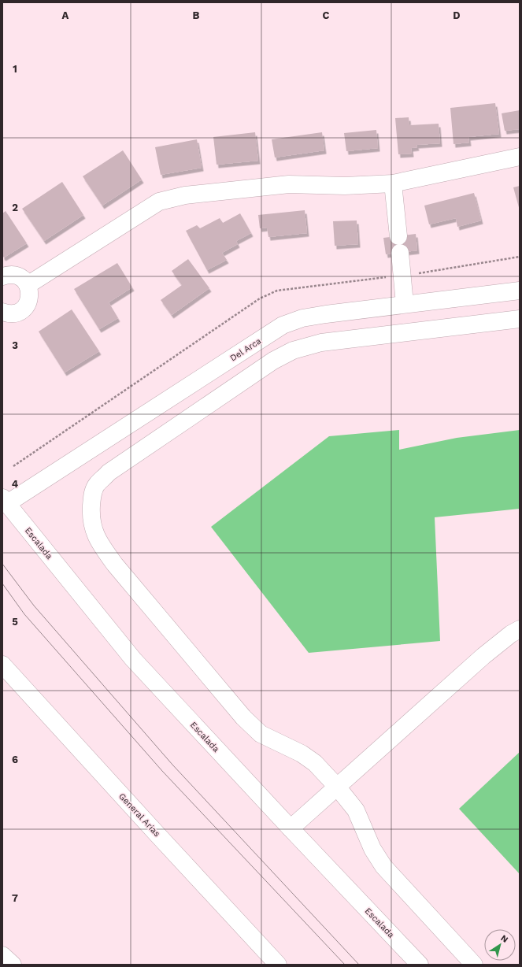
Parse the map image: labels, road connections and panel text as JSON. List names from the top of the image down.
{
  "streets": {
    "street": ["Del Arca", "Escalada", "General Arias"]
  },
  "crossings": [
    ["Del Arca", "Escalada"]
  ],
  "north": "top right",
  "grid": {
    "columns": [
      "A",
      "B",
      "C",
      "D"
    ],
    "rows": [
      "1",
      "2",
      "3",
      "4",
      "5",
      "6",
      "7"
    ]
  }
}
